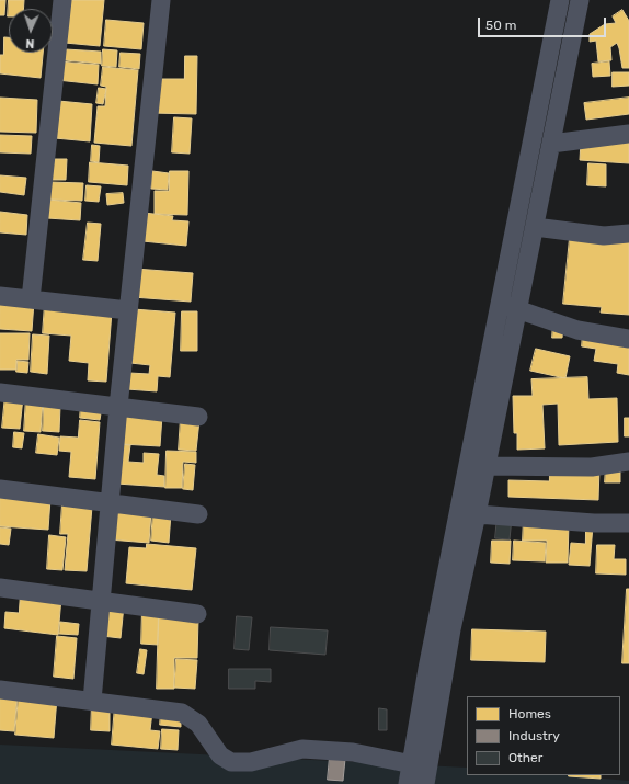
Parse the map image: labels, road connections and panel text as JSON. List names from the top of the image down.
{
  "legend": ["Homes", "Industry", "Other"],
  "scale_bar": "50 m",
  "north": "bottom"
}
